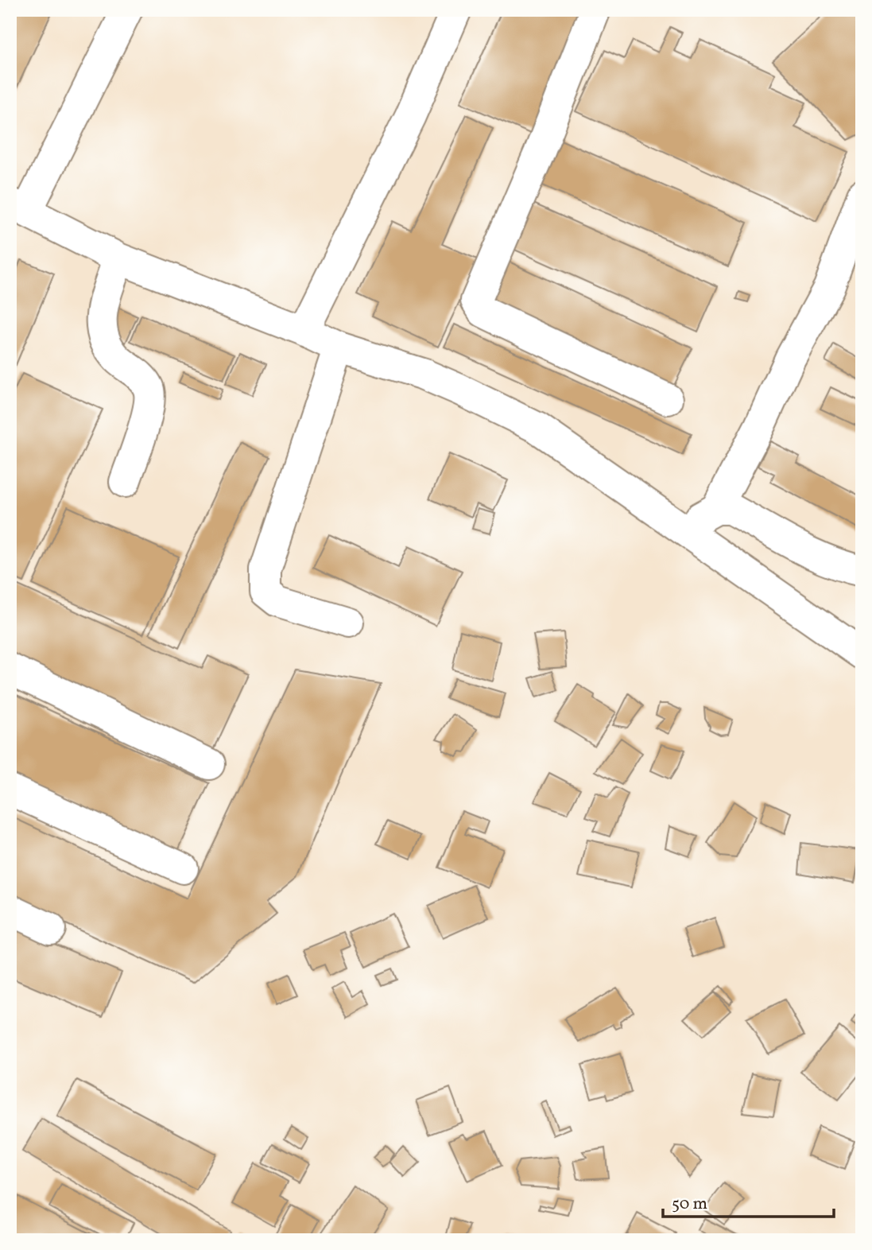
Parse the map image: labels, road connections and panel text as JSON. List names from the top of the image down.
{
  "scale_bar": "50 m"
}
